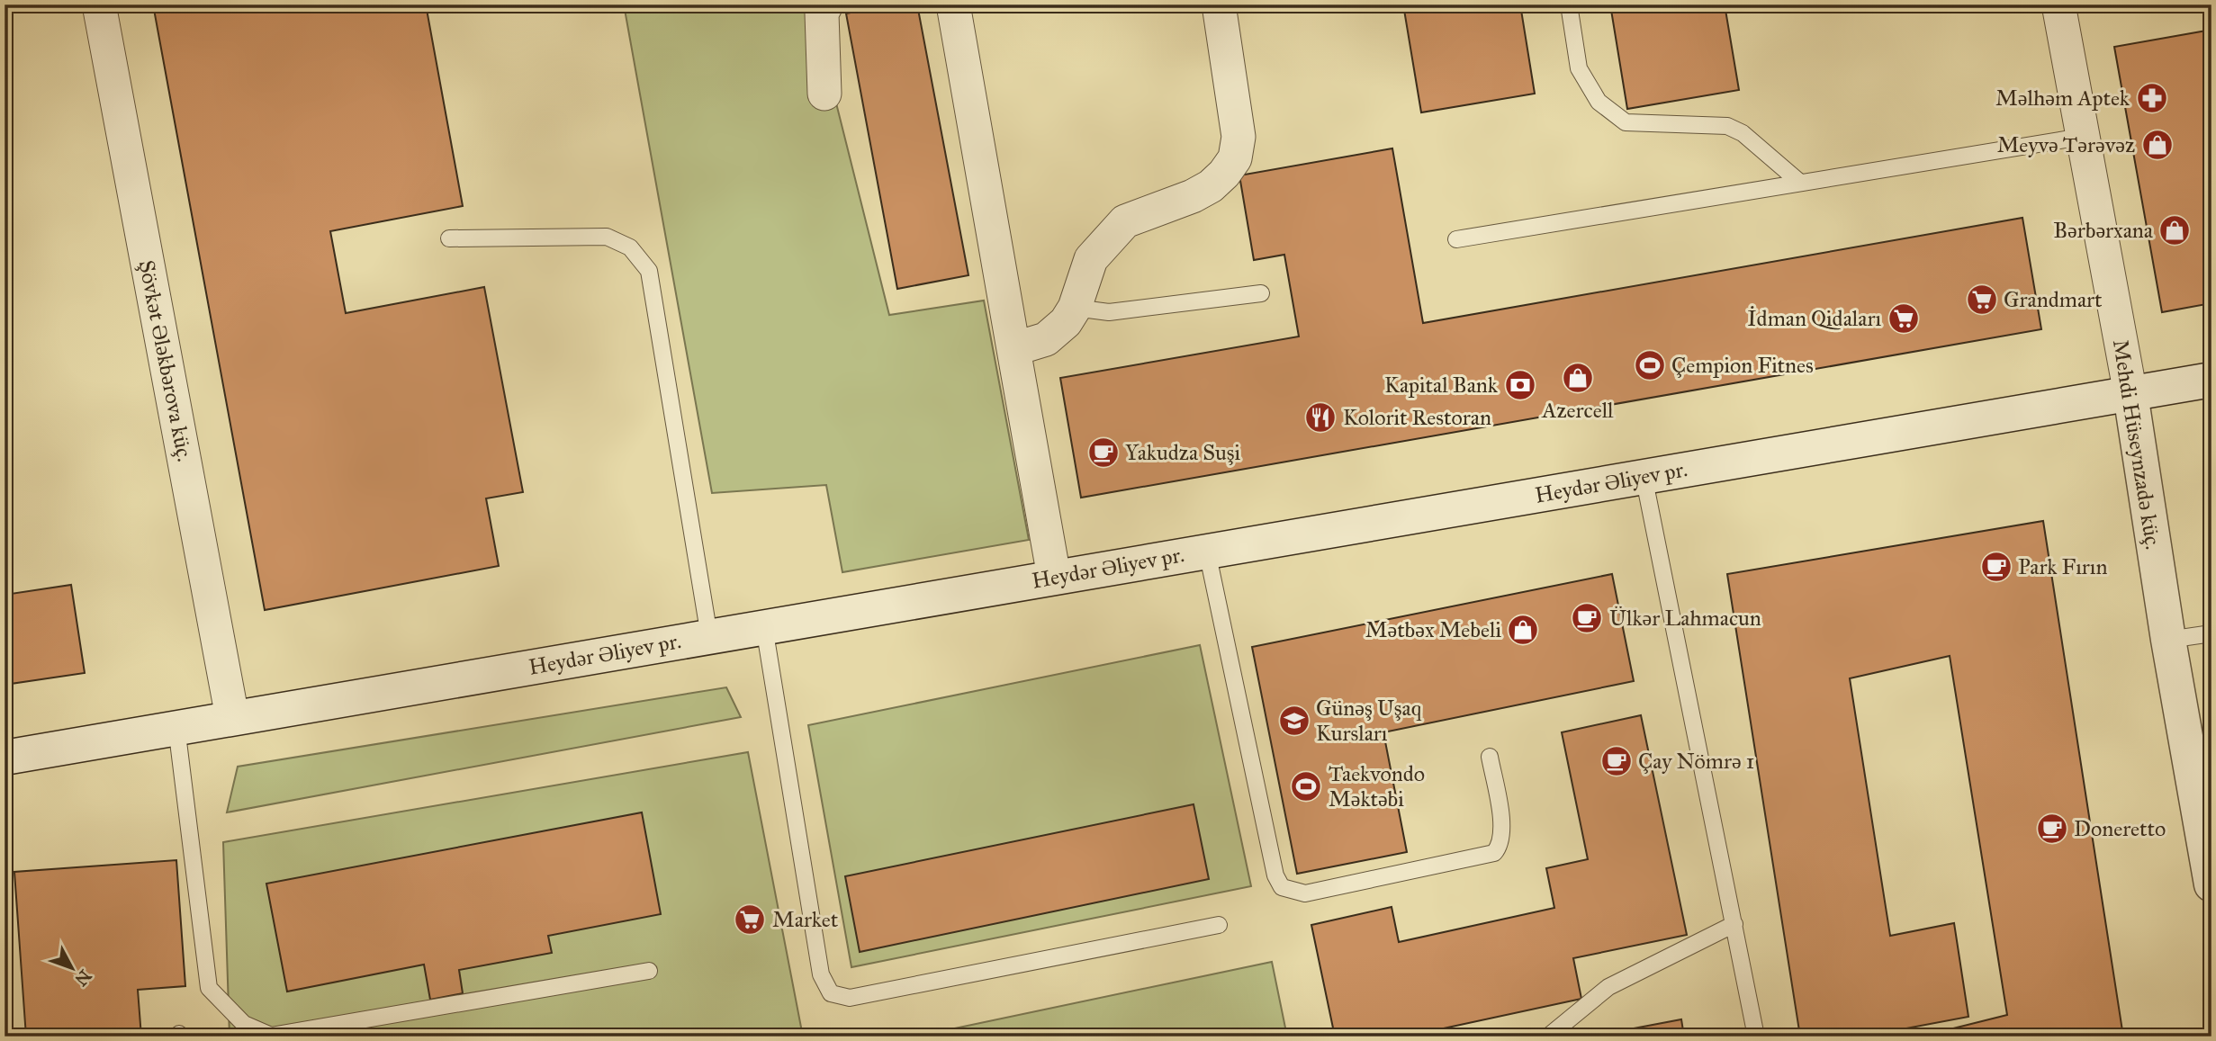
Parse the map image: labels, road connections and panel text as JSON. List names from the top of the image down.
{
  "streets": {
    "main road": ["Mehdi Hüseynzadə küç.", "Heydər Əliyev pr."],
    "street": ["Şövkət Ələkbərova küç."]
  },
  "crossings": [
    ["Şövkət Ələkbərova küç.", "Heydər Əliyev pr."],
    ["Mehdi Hüseynzadə küç.", "Heydər Əliyev pr."]
  ],
  "places": {
    "pharmacy": ["Məlhəm Aptek"],
    "shop": [
      "Meyvə Tərəvəz",
      "Bərbərxana",
      "Azercell",
      "Mətbəx Mebeli"
    ],
    "supermarket": ["Grandmart", "İdman Qidaları", "Market"],
    "sports": ["Çempion Fitnes", "Taekvondo Məktəbi"],
    "bank": ["Kapital Bank"],
    "restaurant": ["Kolorit Restoran"],
    "cafe": [
      "Yakudza Suşi",
      "Park Fırın",
      "Ülkər Lahmacun",
      "Çay Nömrə 1",
      "Doneretto"
    ],
    "school or university": ["Günəş Uşaq Kursları"]
  },
  "north": "bottom right"
}
